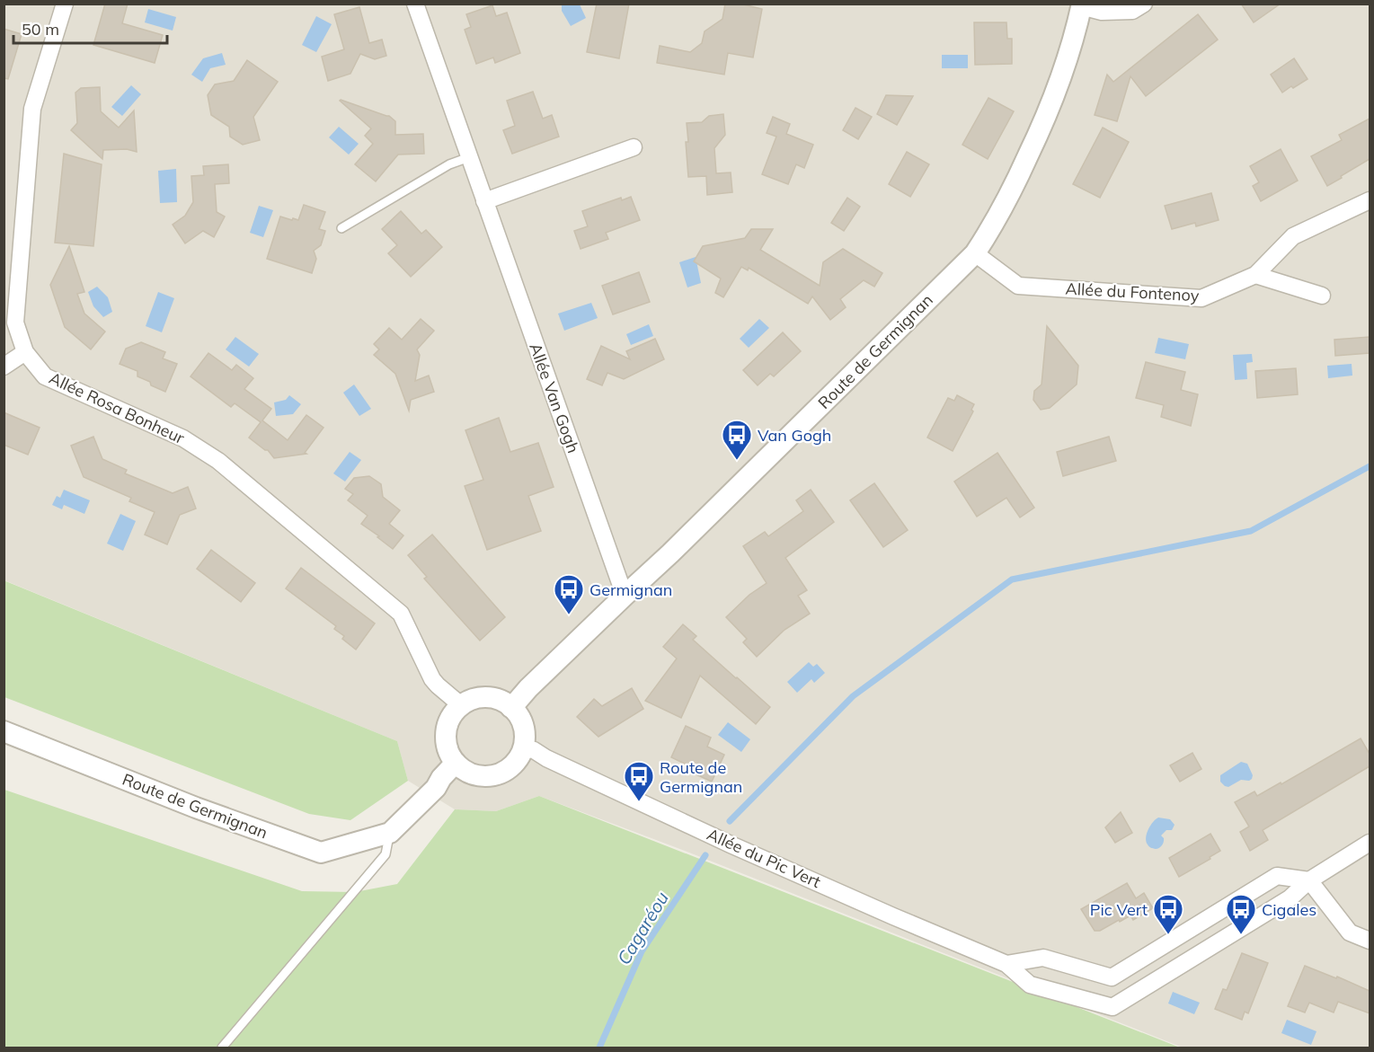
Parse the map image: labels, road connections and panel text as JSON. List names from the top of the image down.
{
  "streets": {
    "street": [
      "Allée du Fontenoy",
      "Route de Germignan",
      "Allée Van Gogh",
      "Allée Rosa Bonheur",
      "Allée du Pic Vert"
    ]
  },
  "crossings": [
    ["Allée du Fontenoy", "Route de Germignan"],
    ["Route de Germignan", "Allée Van Gogh"],
    ["Route de Germignan", "Allée Rosa Bonheur"],
    ["Route de Germignan", "Allée du Pic Vert"],
    ["Allée Rosa Bonheur", "Allée du Pic Vert"]
  ],
  "water": ["Cagaréou"],
  "places": {
    "bus stop": [
      "Van Gogh",
      "Germignan",
      "Route de Germignan",
      "Pic Vert",
      "Cigales"
    ]
  },
  "scale_bar": "50 m"
}
